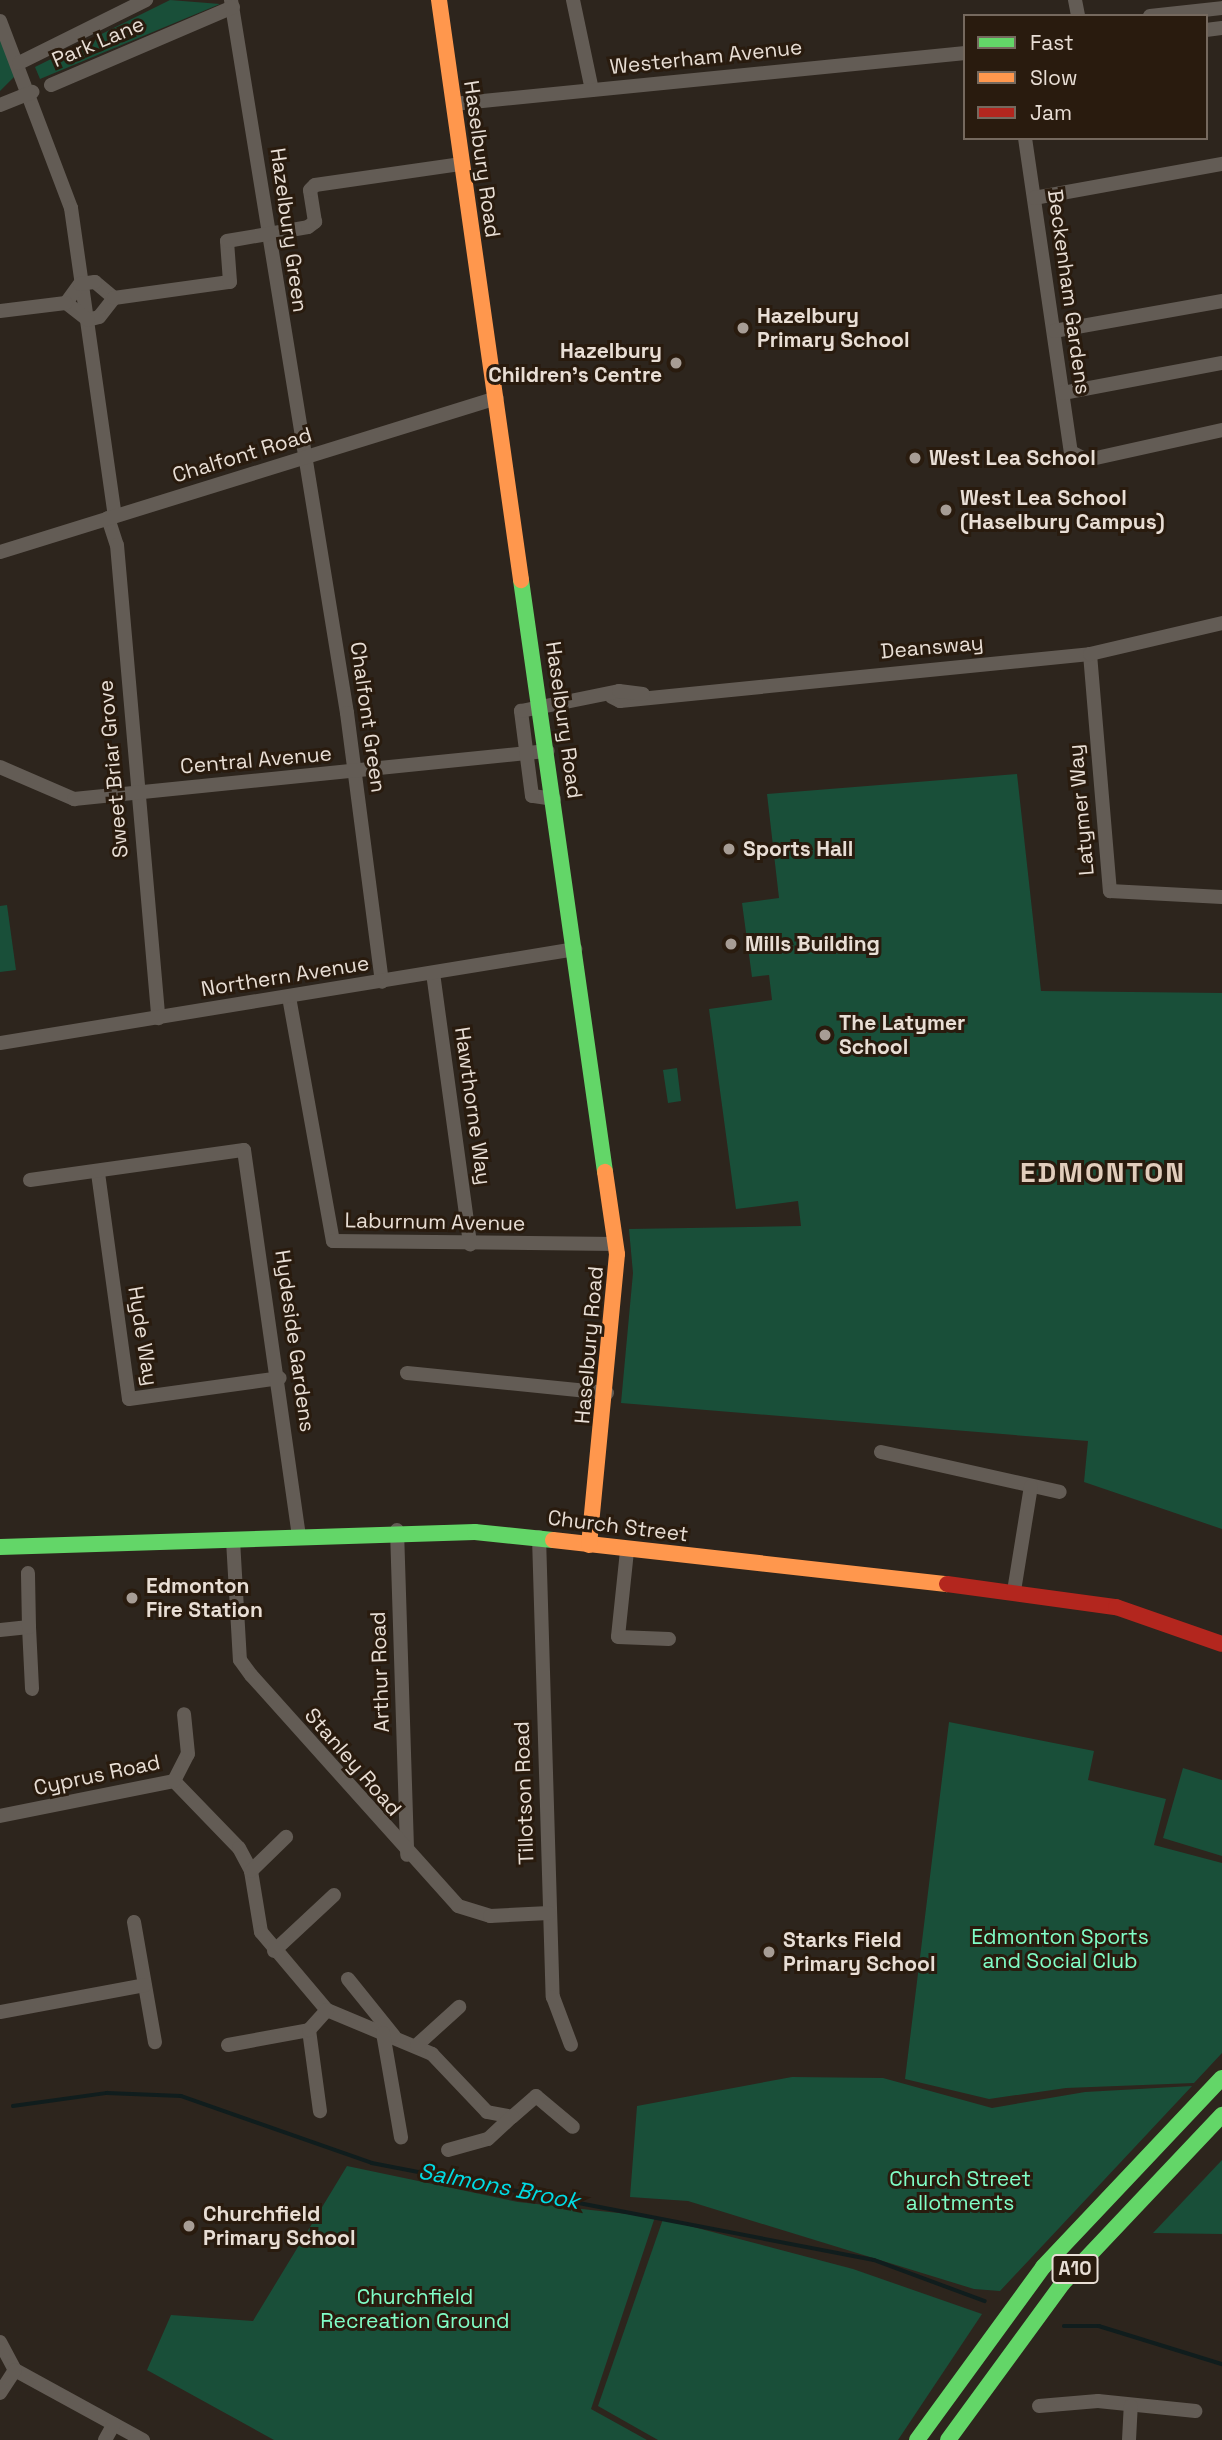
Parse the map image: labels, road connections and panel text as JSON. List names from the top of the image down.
{
  "streets": {
    "main road": ["Haselbury Road", "Church Street", "A10"],
    "street": [
      "Park Lane",
      "Westerham Avenue",
      "Hazelbury Green",
      "Beckenham Gardens",
      "Chalfont Road",
      "Deansway",
      "Chalfont Green",
      "Central Avenue",
      "Sweet Briar Grove",
      "Latymer Way",
      "Northern Avenue",
      "Hawthorne Way",
      "Laburnum Avenue",
      "Hyde Way",
      "Hydeside Gardens",
      "Arthur Road",
      "Stanley Road",
      "Cyprus Road",
      "Tillotson Road"
    ]
  },
  "crossings": [
    ["Park Lane", "Hazelbury Green"],
    ["Park Lane", "Sweet Briar Grove"],
    ["Westerham Avenue", "Haselbury Road"],
    ["Haselbury Road", "Chalfont Road"],
    ["Haselbury Road", "Deansway"],
    ["Haselbury Road", "Central Avenue"],
    ["Haselbury Road", "Northern Avenue"],
    ["Haselbury Road", "Laburnum Avenue"],
    ["Haselbury Road", "Church Street"],
    ["Hazelbury Green", "Chalfont Road"],
    ["Hazelbury Green", "Chalfont Green"],
    ["Chalfont Road", "Chalfont Green"],
    ["Chalfont Road", "Sweet Briar Grove"],
    ["Deansway", "Latymer Way"],
    ["Chalfont Green", "Central Avenue"],
    ["Chalfont Green", "Northern Avenue"],
    ["Central Avenue", "Sweet Briar Grove"],
    ["Sweet Briar Grove", "Northern Avenue"],
    ["Northern Avenue", "Hawthorne Way"],
    ["Northern Avenue", "Laburnum Avenue"],
    ["Hawthorne Way", "Laburnum Avenue"],
    ["Hyde Way", "Hydeside Gardens"],
    ["Hydeside Gardens", "Church Street"],
    ["Church Street", "Arthur Road"],
    ["Church Street", "Stanley Road"],
    ["Church Street", "Tillotson Road"],
    ["Arthur Road", "Stanley Road"],
    ["Stanley Road", "Tillotson Road"]
  ],
  "districts": ["EDMONTON"],
  "water": ["Salmons Brook"],
  "parks": ["Edmonton Sports and Social Club", "Church Street allotments", "Churchfield Recreation Ground"],
  "places": [
    "Hazelbury Primary School",
    "Hazelbury Children's Centre",
    "West Lea School",
    "West Lea School (Haselbury Campus)",
    "Sports Hall",
    "Mills Building",
    "The Latymer School",
    "Edmonton Fire Station",
    "Starks Field Primary School",
    "Churchfield Primary School"
  ],
  "legend": ["Fast", "Slow", "Jam"]
}
